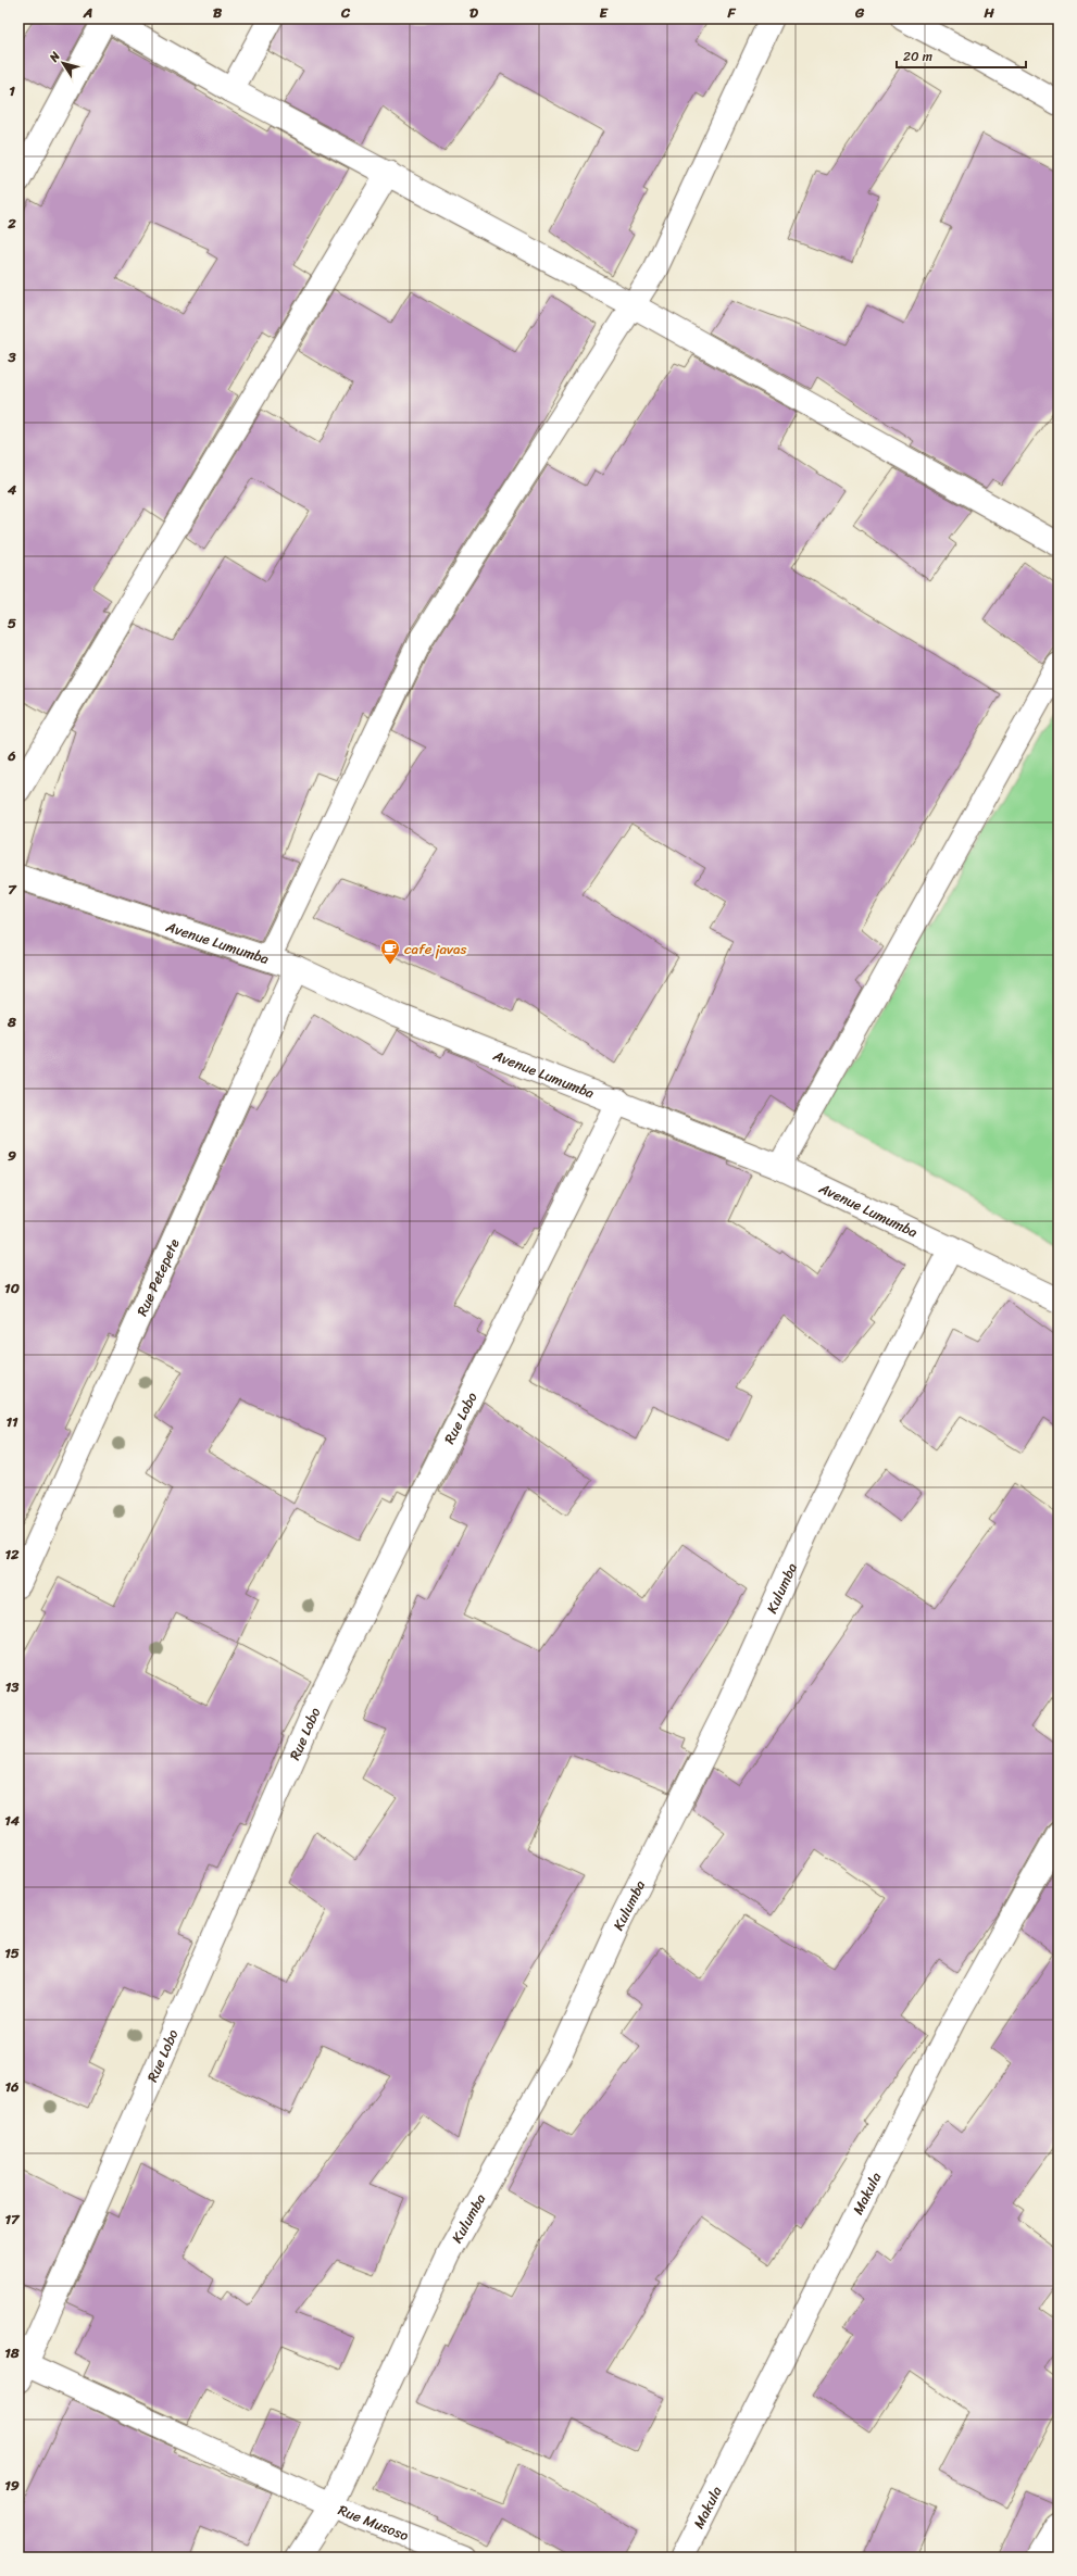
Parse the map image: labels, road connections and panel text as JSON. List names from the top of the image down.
{
  "streets": {
    "street": [
      "Avenue Lumumba",
      "Rue Petepete",
      "Rue Lobo",
      "Kulumba",
      "Makula",
      "Rue Musoso"
    ]
  },
  "crossings": [
    ["Avenue Lumumba", "Rue Petepete"],
    ["Avenue Lumumba", "Rue Lobo"],
    ["Avenue Lumumba", "Kulumba"],
    ["Rue Lobo", "Rue Musoso"],
    ["Kulumba", "Rue Musoso"]
  ],
  "places": {
    "cafe": ["cafe javas"]
  },
  "scale_bar": "20 m",
  "north": "top left",
  "grid": {
    "columns": [
      "A",
      "B",
      "C",
      "D",
      "E",
      "F",
      "G",
      "H"
    ],
    "rows": [
      "1",
      "2",
      "3",
      "4",
      "5",
      "6",
      "7",
      "8",
      "9",
      "10",
      "11",
      "12",
      "13",
      "14",
      "15",
      "16",
      "17",
      "18",
      "19"
    ]
  }
}
